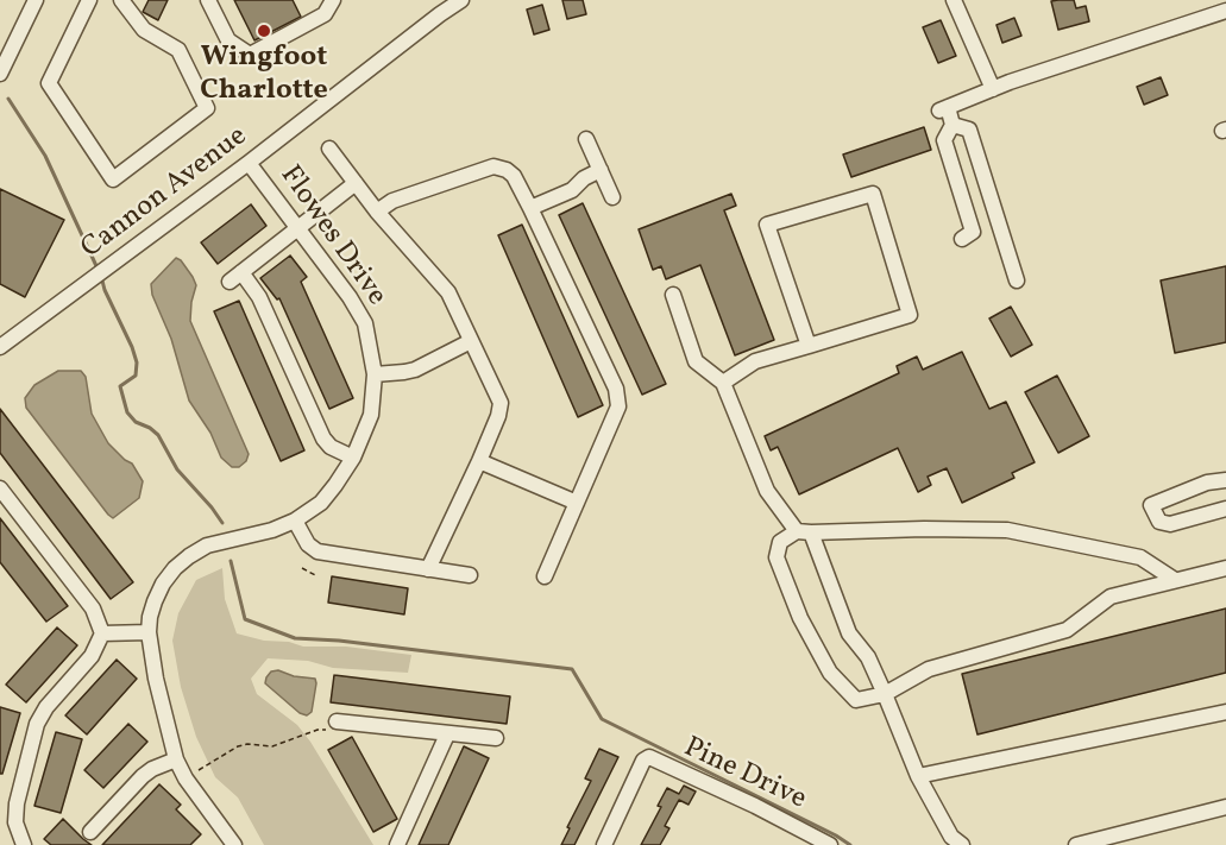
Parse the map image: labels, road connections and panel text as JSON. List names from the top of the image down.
{
  "streets": {
    "street": ["Cannon Avenue", "Flowes Drive", "Pine Drive"]
  },
  "crossings": [
    ["Cannon Avenue", "Flowes Drive"]
  ],
  "places": ["Wingfoot Charlotte"]
}
